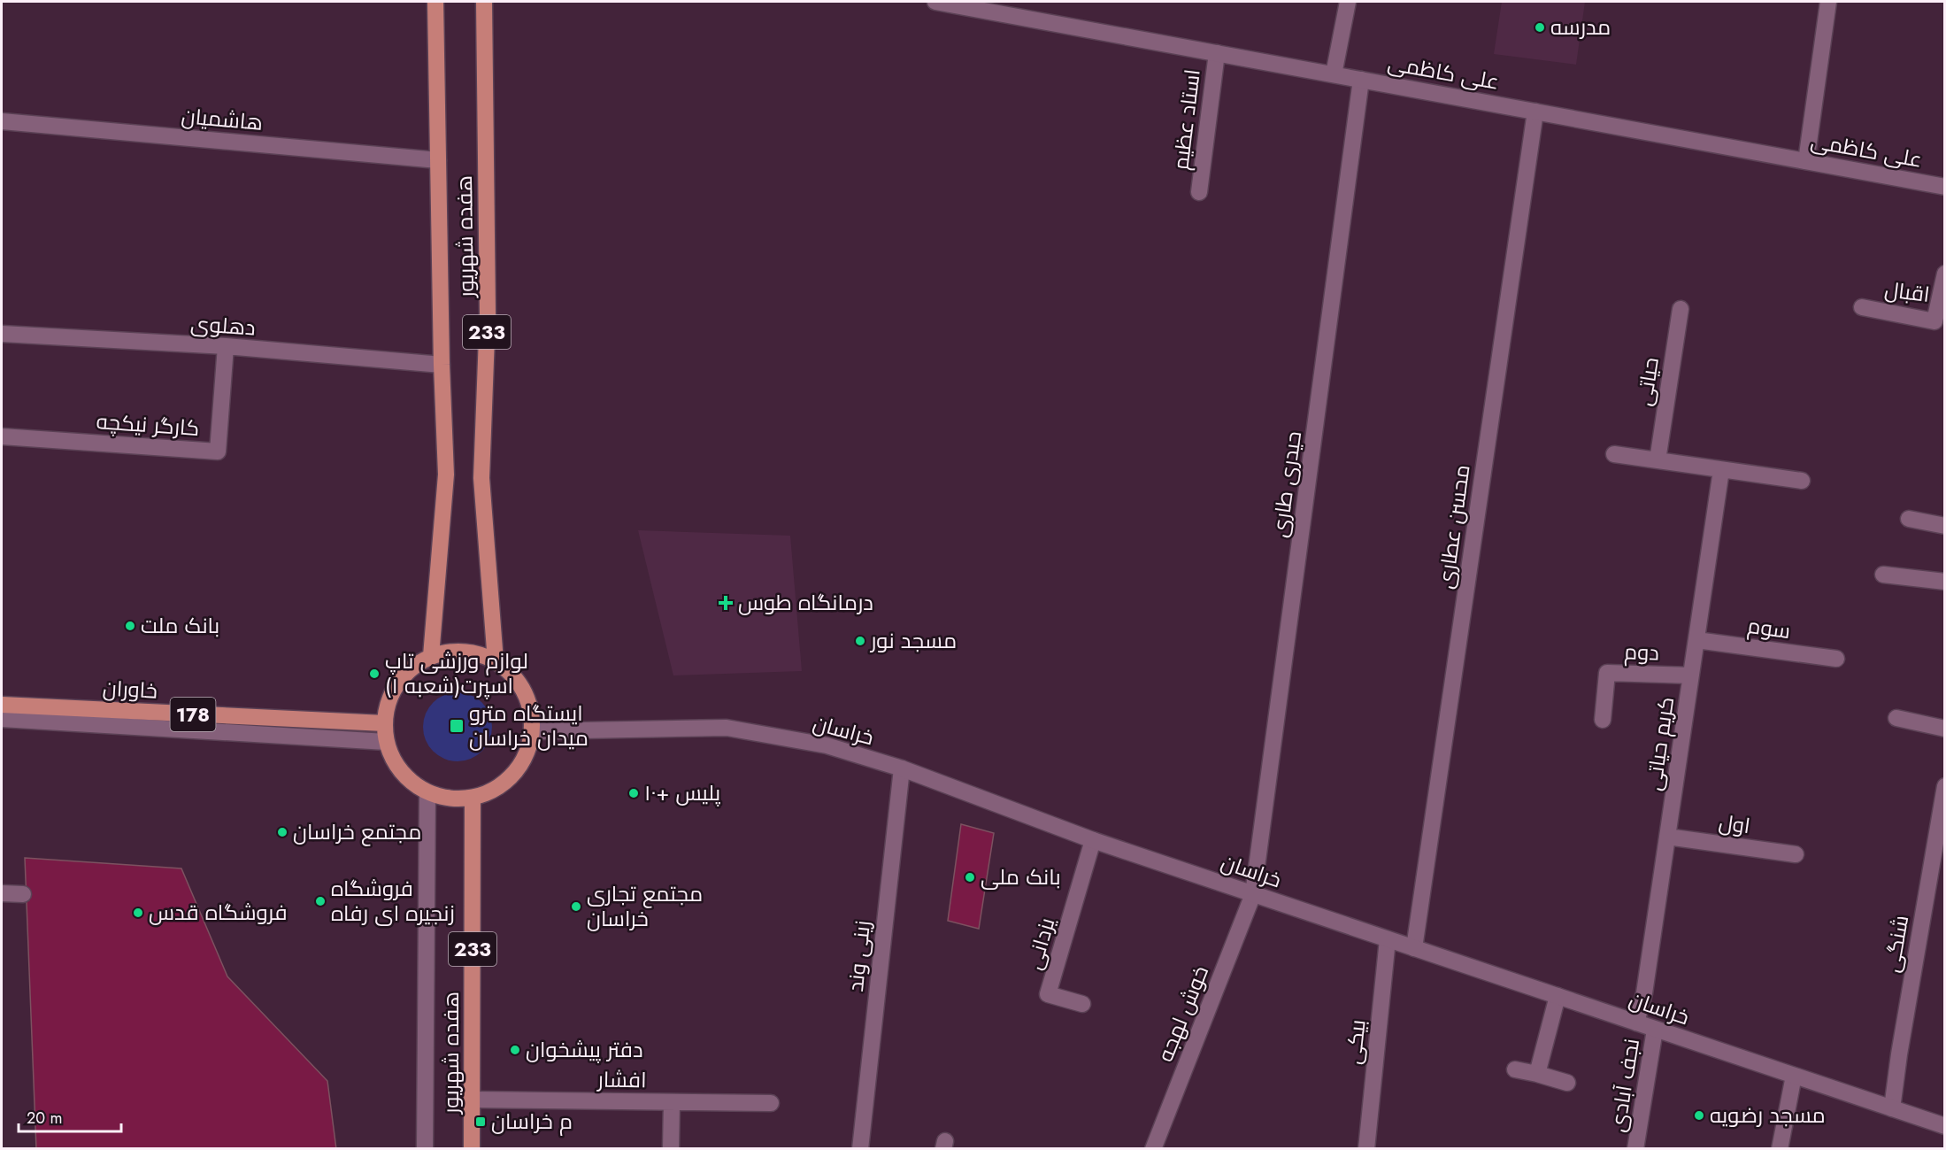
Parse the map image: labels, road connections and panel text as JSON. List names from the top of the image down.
{
  "streets": {
    "main road": [
      "هفده شهریور",
      "233",
      "خاوران",
      "178"
    ],
    "street": [
      "علی کاظمی",
      "هاشمیان",
      "استاد عظیم",
      "اقبال",
      "دهلوی",
      "حیاتی",
      "کارگر نیکچه",
      "حیدری طاری",
      "محسن عطاری",
      "سوم",
      "دوم",
      "خراسان",
      "کریم حیاتی",
      "اول",
      "یزدانی",
      "شنگی",
      "زینی وند",
      "خوش لهجه",
      "بیکی",
      "افشار",
      "نجف آبادی"
    ]
  },
  "crossings": [
    ["علی کاظمی", "استاد عظیم"],
    ["علی کاظمی", "حیدری طاری"],
    ["علی کاظمی", "محسن عطاری"],
    ["هاشمیان", "هفده شهریور"],
    ["هفده شهریور", "دهلوی"],
    ["هفده شهریور", "خاوران"],
    ["هفده شهریور", "خراسان"],
    ["هفده شهریور", "افشار"],
    ["دهلوی", "کارگر نیکچه"],
    ["حیدری طاری", "خراسان"],
    ["حیدری طاری", "خوش لهجه"],
    ["محسن عطاری", "خراسان"],
    ["سوم", "کریم حیاتی"],
    ["دوم", "کریم حیاتی"],
    ["خاوران", "خراسان"],
    ["خراسان", "کریم حیاتی"],
    ["خراسان", "یزدانی"],
    ["خراسان", "شنگی"],
    ["خراسان", "زینی وند"],
    ["خراسان", "خوش لهجه"],
    ["خراسان", "بیکی"],
    ["خراسان", "نجف آبادی"],
    ["کریم حیاتی", "اول"]
  ],
  "places": {
    "other": [
      "مدرسه",
      "بانک ملت",
      "مسجد نور",
      "لوازم ورزشی تاپ اسپرت(شعبه ۱)",
      "پلیس +۱۰",
      "مجتمع خراسان",
      "بانک ملی",
      "فروشگاه زنجیره ای رفاه",
      "مجتمع تجاری خراسان",
      "فروشگاه قدس",
      "دفتر پیشخوان",
      "مسجد رضویه"
    ],
    "health": ["درمانگاه طوس"],
    "transit": ["ایستگاه مترو میدان خراسان", "م خراسان"]
  },
  "scale_bar": "20 m"
}
